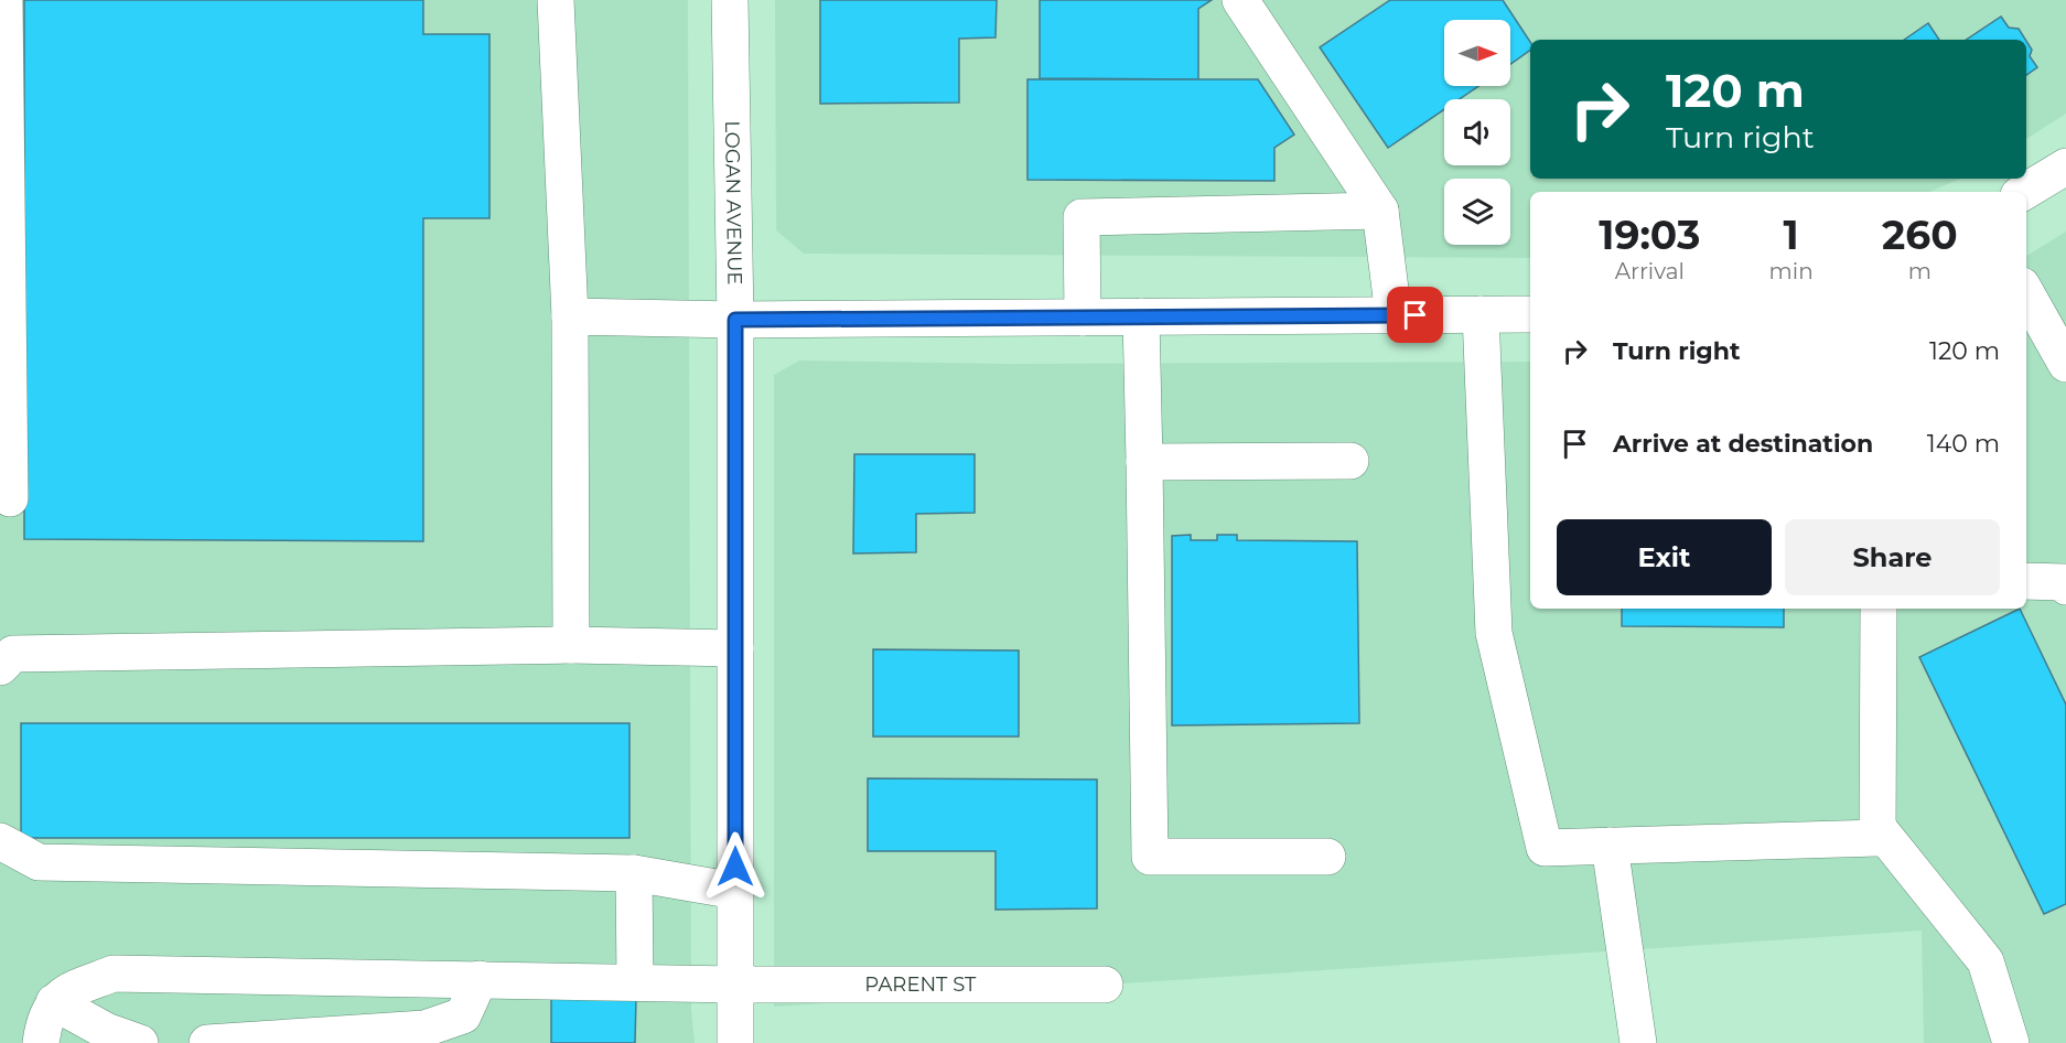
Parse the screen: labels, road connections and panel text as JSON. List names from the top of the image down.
{
  "streets": {
    "street": ["LOGAN AVENUE", "PARENT ST"]
  },
  "crossings": [
    ["LOGAN AVENUE", "PARENT ST"]
  ],
  "north": "right",
  "page": {
    "turn": ["120 m", "Turn right"],
    "eta": [
      "19:03",
      "Arrival",
      "1",
      "min",
      "260",
      "m"
    ],
    "list": [
      {
        "name": "Turn right",
        "value": "120 m"
      },
      {
        "name": "Arrive at destination",
        "value": "140 m"
      }
    ],
    "buttons": ["Exit", "Share"]
  }
}
